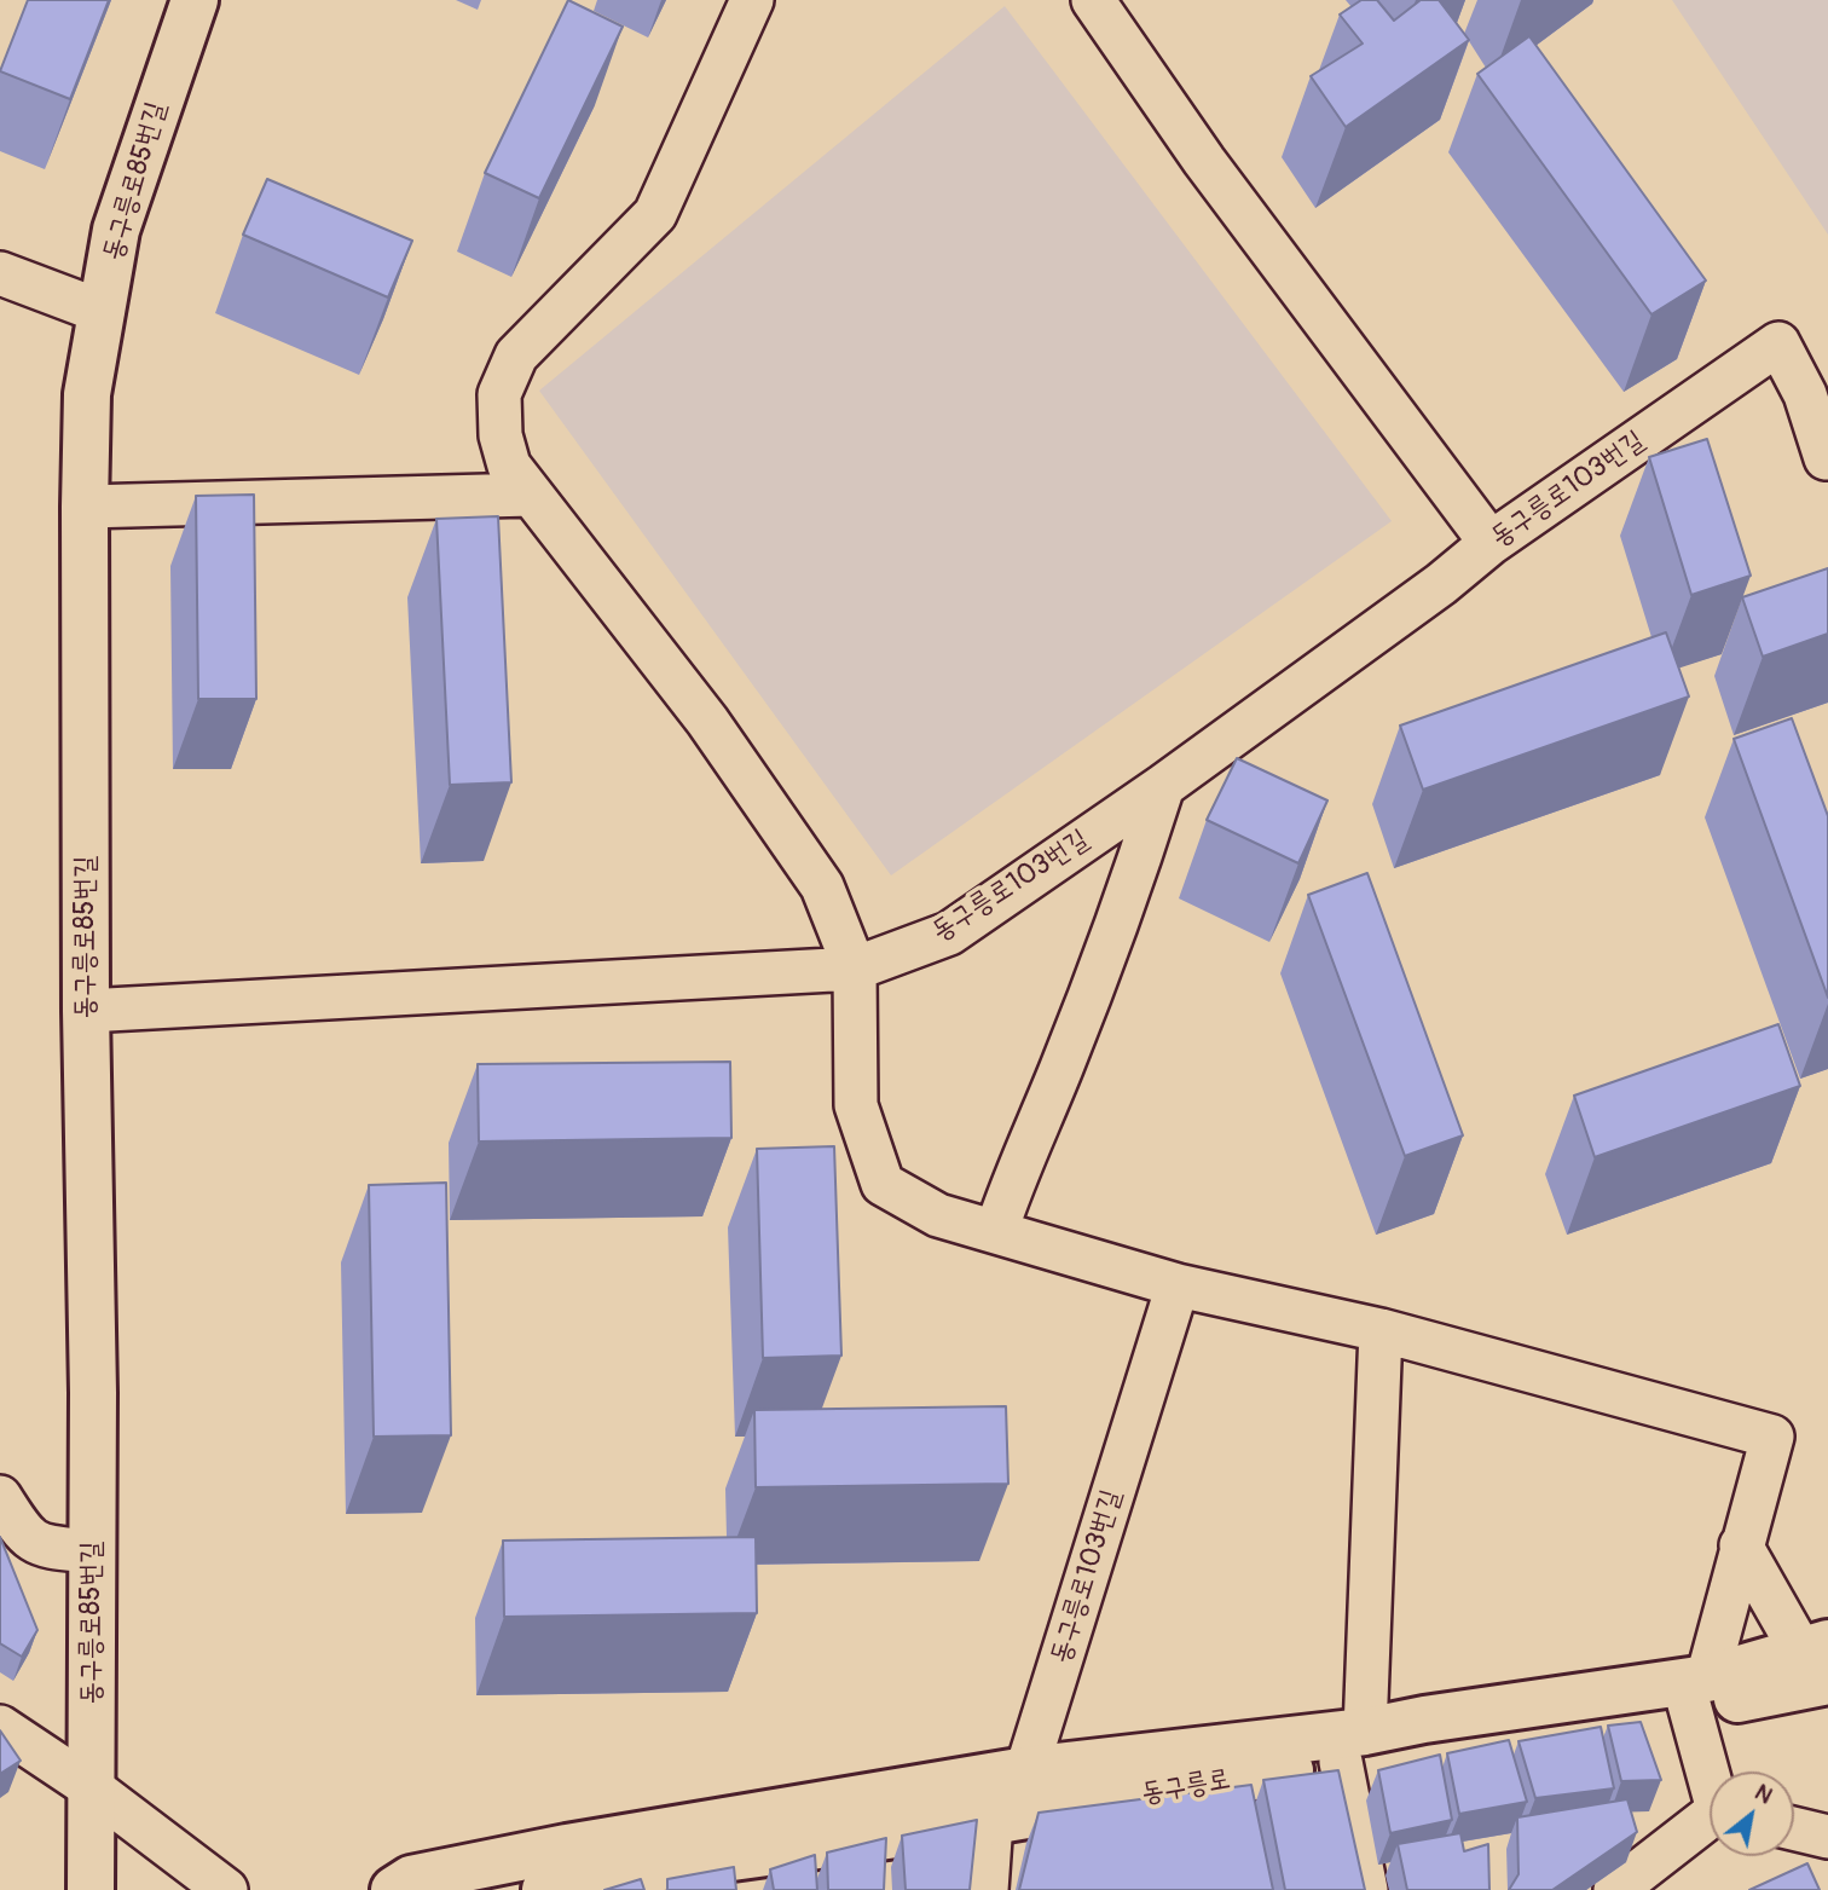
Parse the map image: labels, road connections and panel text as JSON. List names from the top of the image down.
{
  "streets": {
    "main road": ["동구릉로85번길", "동구릉로"],
    "street": ["동구릉로103번길"]
  },
  "crossings": [
    ["동구릉로85번길", "동구릉로103번길"],
    ["동구릉로103번길", "동구릉로"]
  ],
  "north": "top right"
}
